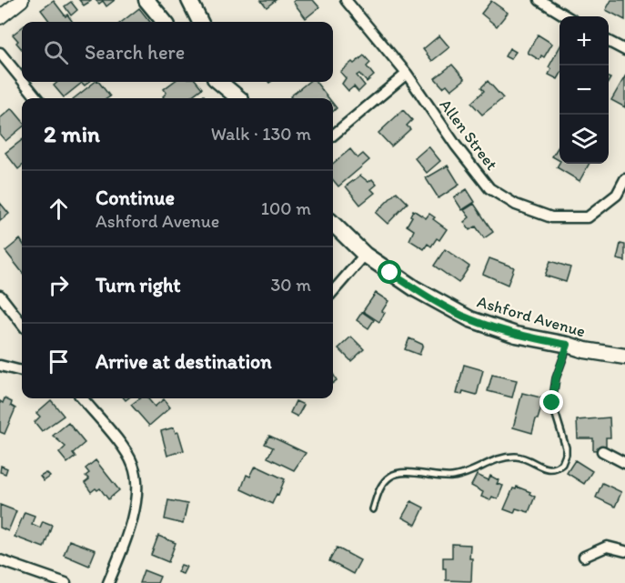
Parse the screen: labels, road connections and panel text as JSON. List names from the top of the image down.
{
  "streets": {
    "main road": ["Ashford Avenue"],
    "street": ["Allen Street"]
  },
  "page": {
    "map_buttons": ["+", "−"],
    "search": "Search here",
    "heading": ["2 min", "Walk · 130 m"],
    "list": [
      ["Continue", "Ashford Avenue", "100 m"],
      ["Turn right", "30 m"],
      "Arrive at destination"
    ]
  }
}
